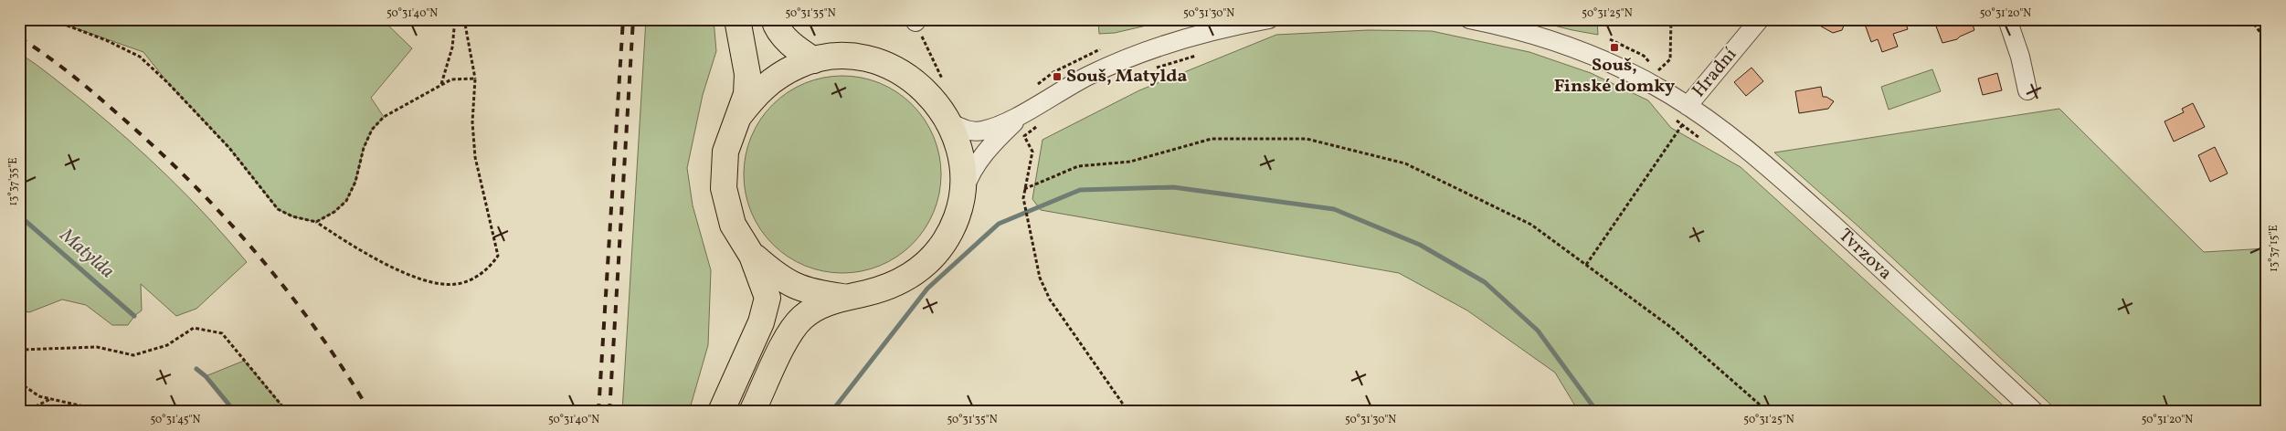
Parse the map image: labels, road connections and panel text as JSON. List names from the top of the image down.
{
  "streets": {
    "street": ["Hradní", "Tvrzova"]
  },
  "crossings": [
    ["Hradní", "Tvrzova"]
  ],
  "water": ["Matylda"],
  "places": {
    "transit": ["Souš, Finské domky", "Souš, Matylda"]
  },
  "coordinates": [
    "50°31'40\"N",
    "50°31'35\"N",
    "50°31'30\"N",
    "50°31'25\"N",
    "50°31'20\"N",
    "13°37'35\"E",
    "13°37'15\"E",
    "50°31'45\"N"
  ]
}
